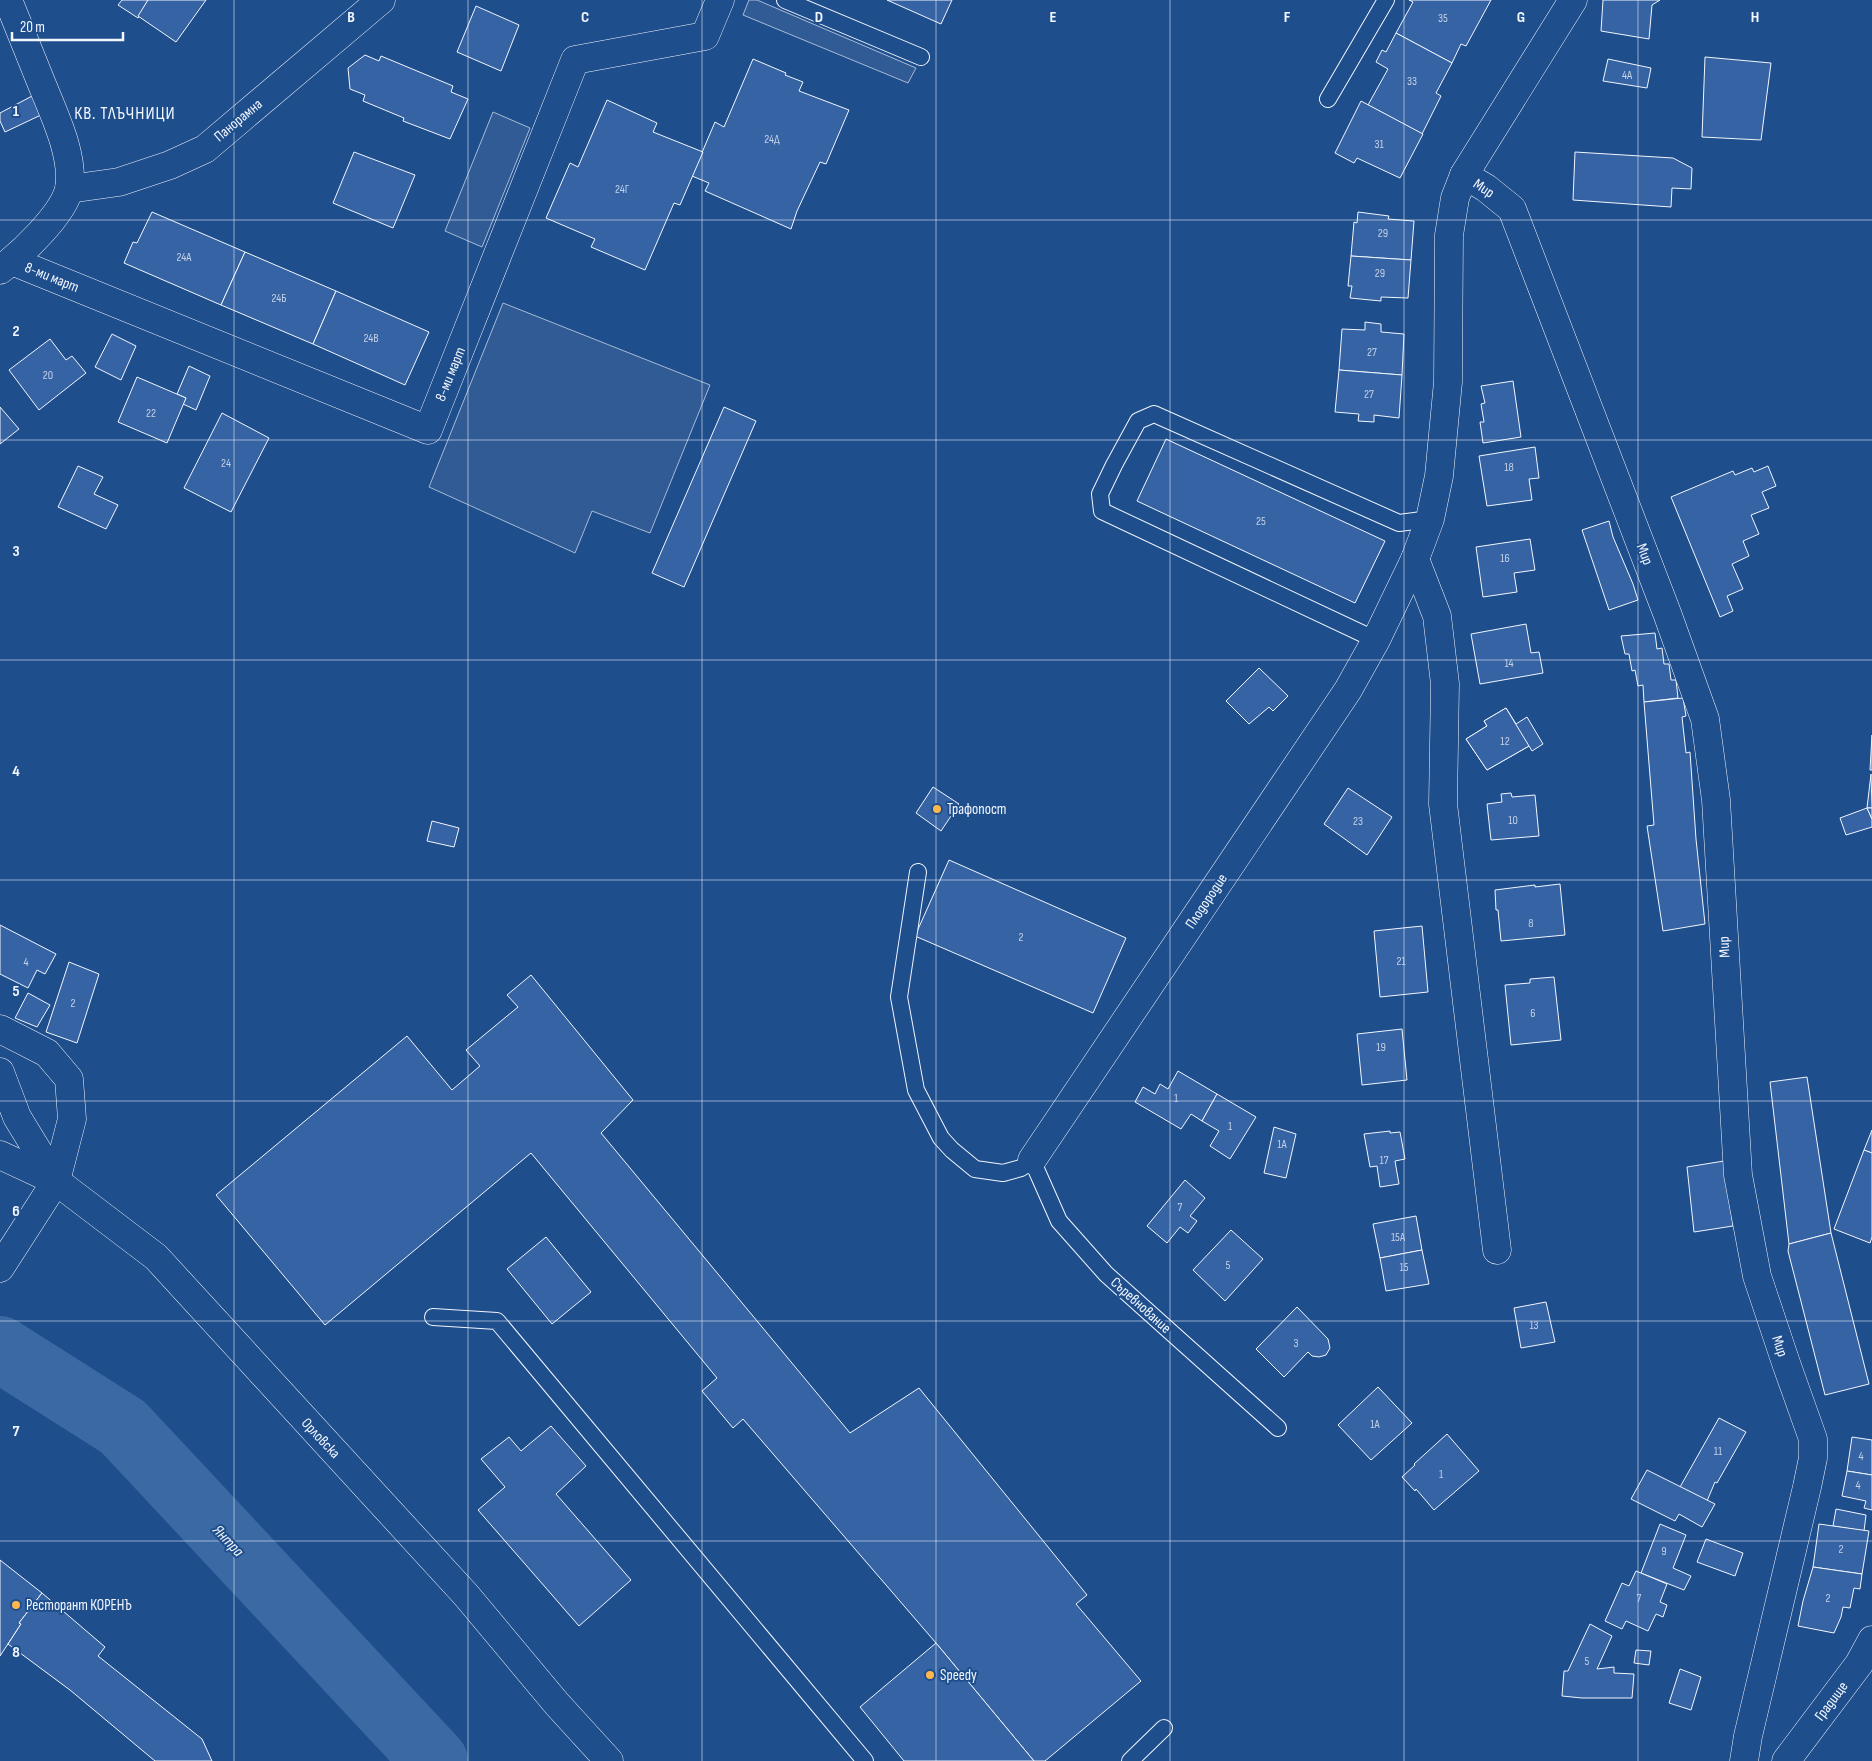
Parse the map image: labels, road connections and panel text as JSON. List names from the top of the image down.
{
  "streets": {
    "street": [
      "Панорамна",
      "Мир",
      "8-ми март",
      "Плодородие",
      "Орловска",
      "Градище"
    ],
    "lane": ["Съревнование"]
  },
  "crossings": [
    ["Панорамна", "8-ми март"],
    ["Мир", "Плодородие"],
    ["Плодородие", "Съревнование"]
  ],
  "districts": ["КВ. ТЛЪЧНИЦИ"],
  "water": ["Янтра"],
  "places": ["Трафопост", "Ресторант КОРЕНЪ", "Speedy"],
  "house_numbers": [
    "35",
    "4A",
    "33",
    "24Д",
    "31",
    "24Г",
    "29",
    "24А",
    "29",
    "24Б",
    "24В",
    "27",
    "20",
    "27",
    "22",
    "24",
    "18",
    "25",
    "16",
    "14",
    "12",
    "10",
    "23",
    "8",
    "2",
    "21",
    "4",
    "2",
    "6",
    "19",
    "1",
    "1",
    "1А",
    "17",
    "7",
    "15А",
    "5",
    "15",
    "13",
    "3",
    "1А",
    "11",
    "4",
    "1",
    "4",
    "2",
    "9",
    "7",
    "2",
    "5"
  ],
  "scale_bar": "20 m",
  "grid": {
    "columns": [
      "B",
      "C",
      "D",
      "E",
      "F",
      "G",
      "H"
    ],
    "rows": [
      "1",
      "2",
      "3",
      "4",
      "5",
      "6",
      "7",
      "8"
    ]
  }
}
